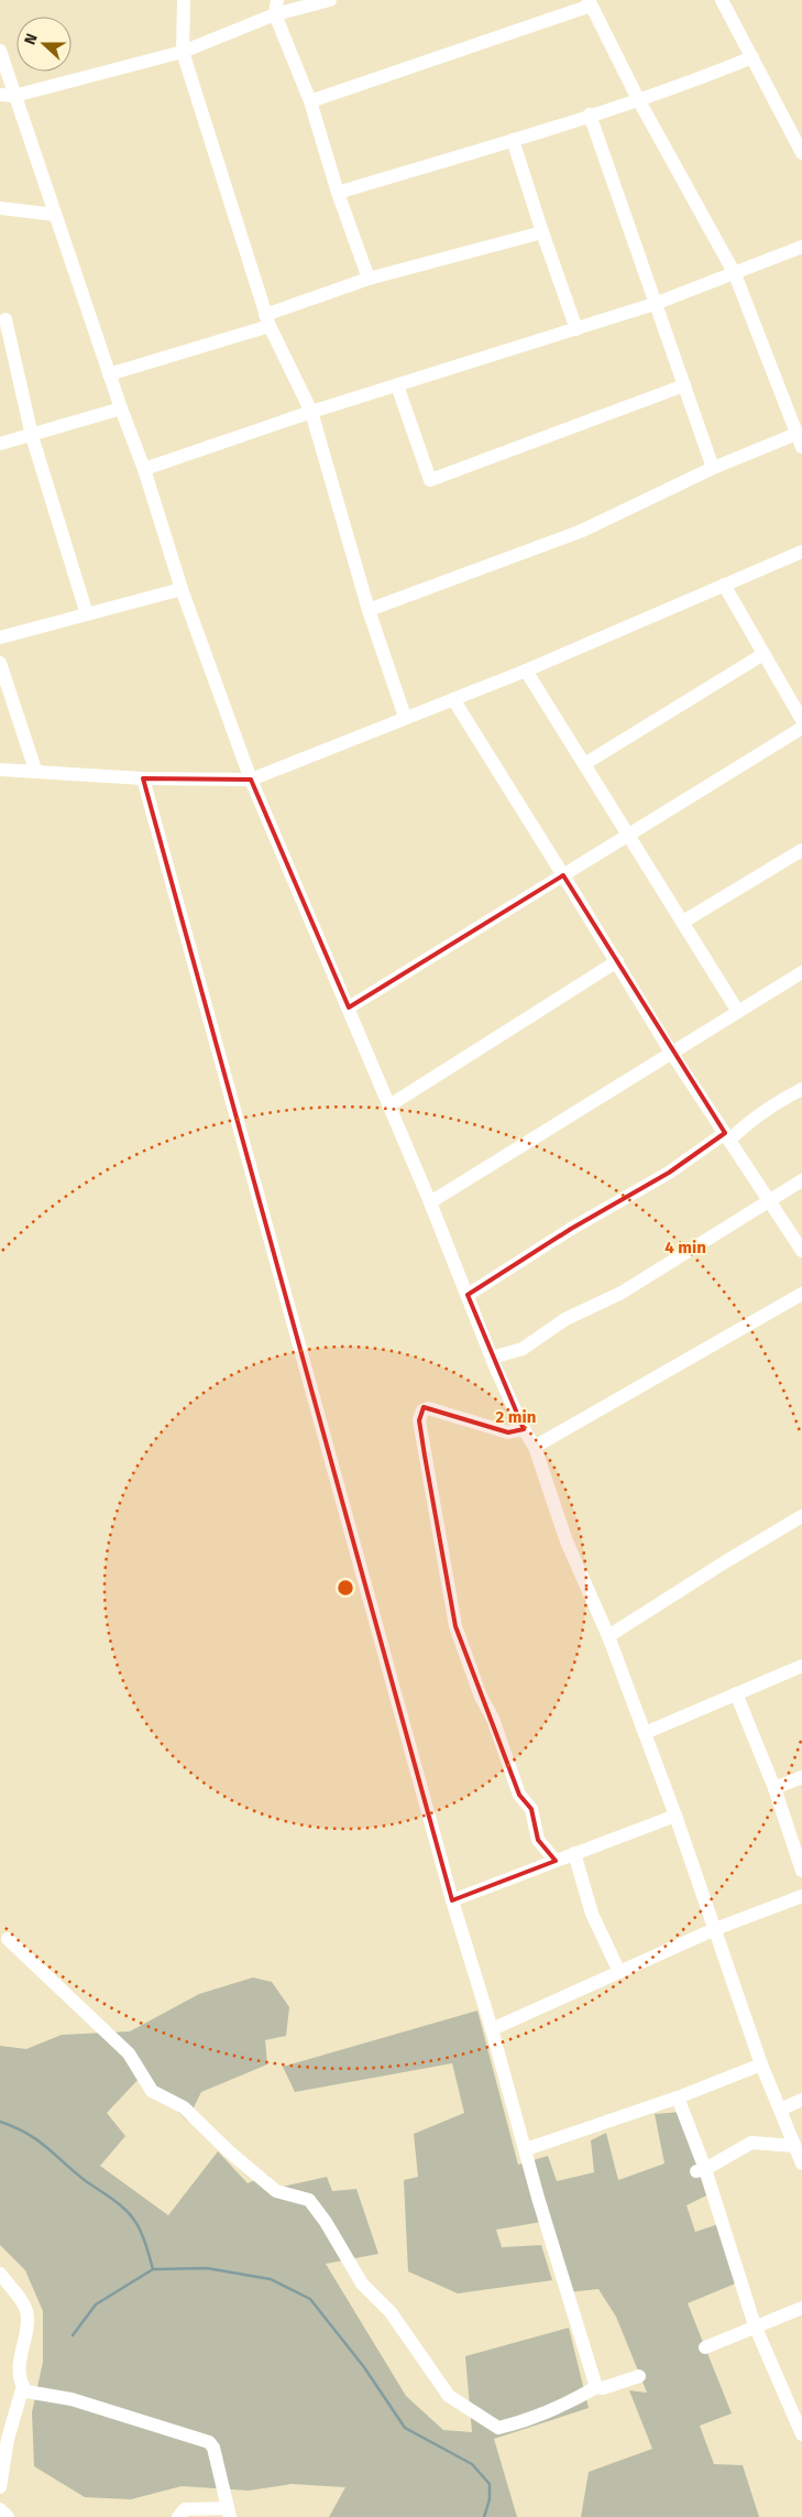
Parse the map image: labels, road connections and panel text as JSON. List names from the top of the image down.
{
  "north": "left",
  "rings": ["4 min", "2 min"]
}
